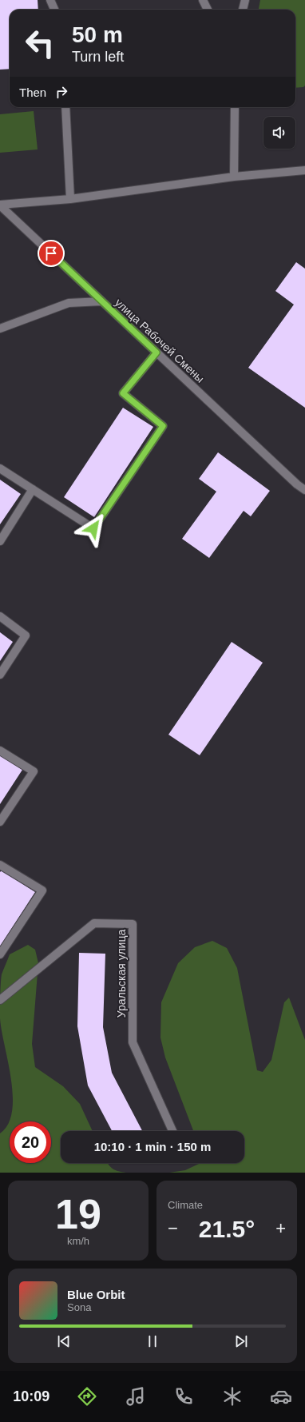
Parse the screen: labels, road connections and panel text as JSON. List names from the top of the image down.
{
  "streets": {
    "street": ["улица Рабочей Смены", "Уральская улица"]
  },
  "page": {
    "turn": ["50 m", "Turn left"],
    "then": "Then",
    "limit": "20",
    "trip": "10:10 · 1 min · 150 m",
    "tile": [
      ["19", "km/h"],
      "Climate"
    ],
    "heat": ["−", "21.5°", "+"],
    "song": ["Blue Orbit", "Sona"],
    "tabs": "10:09"
  }
}
